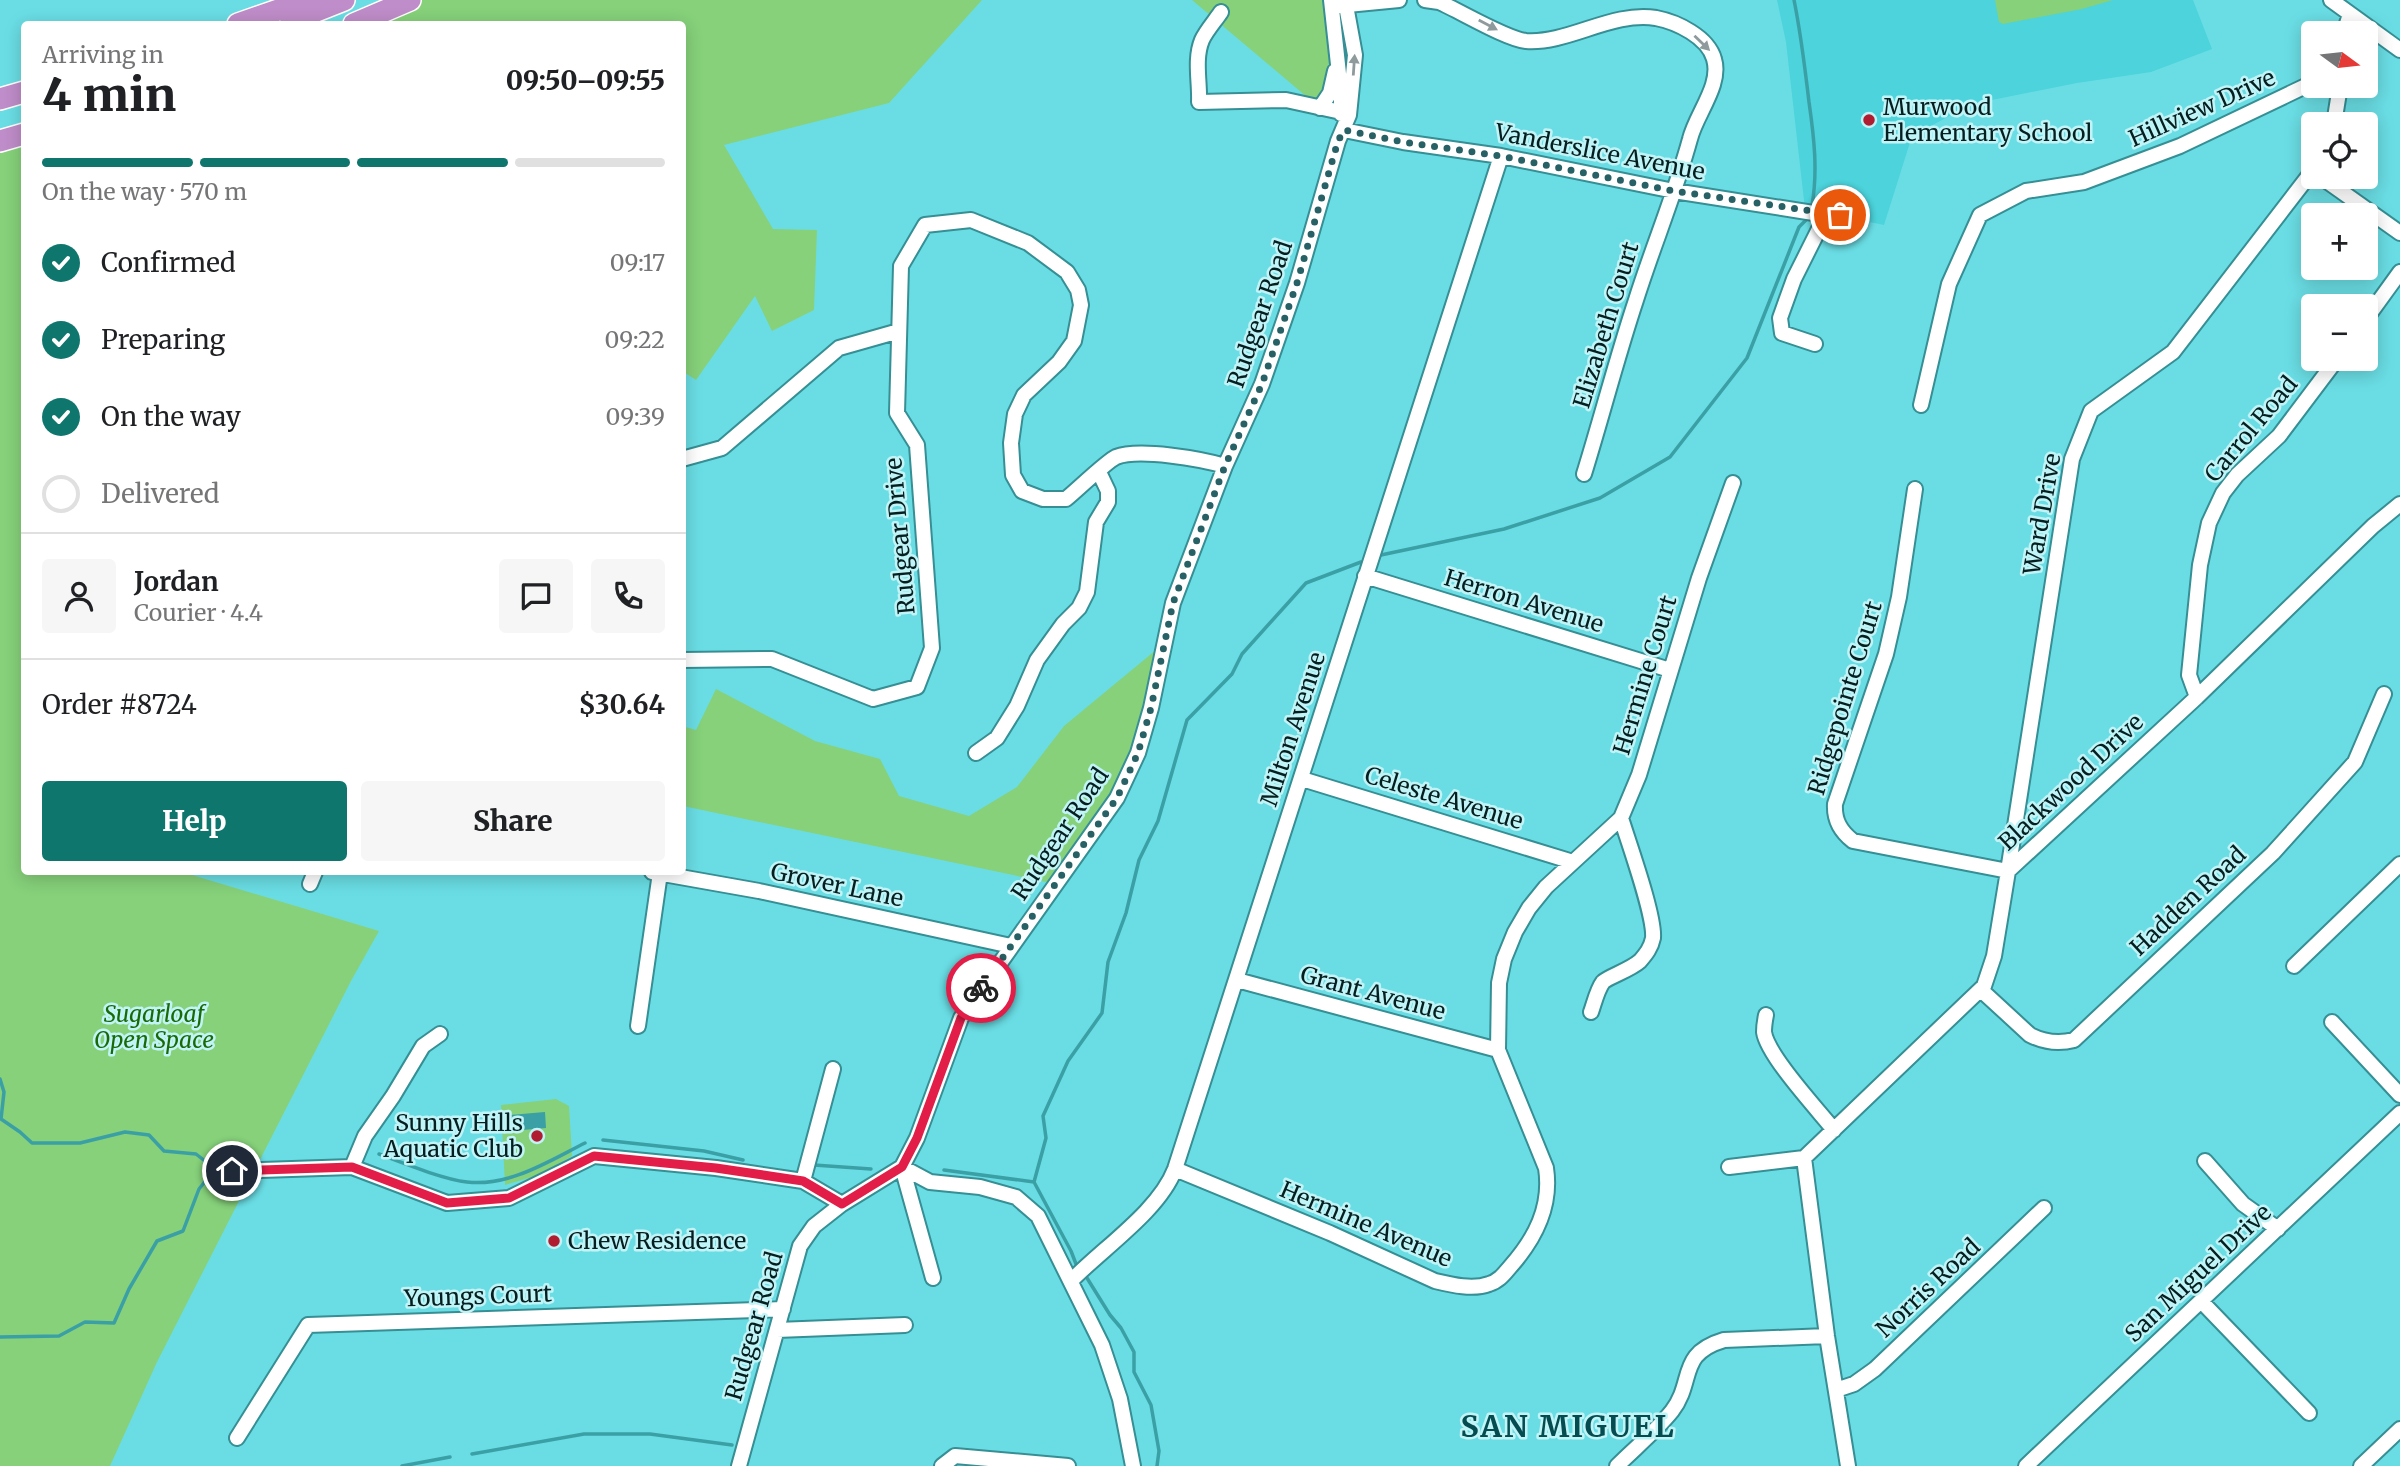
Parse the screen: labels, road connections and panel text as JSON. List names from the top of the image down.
{
  "streets": {
    "street": [
      "Hillview Drive",
      "Vanderslice Avenue",
      "Rudgear Road",
      "Elizabeth Court",
      "Carrol Road",
      "Ward Drive",
      "Rudgear Drive",
      "Herron Avenue",
      "Hermine Court",
      "Ridgepointe Court",
      "Milton Avenue",
      "Blackwood Drive",
      "Celeste Avenue",
      "Grover Lane",
      "Hadden Road",
      "Grant Avenue",
      "Hermine Avenue",
      "San Miguel Drive",
      "Norris Road",
      "Youngs Court"
    ]
  },
  "crossings": [
    ["Vanderslice Avenue", "Rudgear Road"],
    ["Vanderslice Avenue", "Elizabeth Court"],
    ["Vanderslice Avenue", "Milton Avenue"],
    ["Rudgear Road", "Rudgear Drive"],
    ["Rudgear Road", "Grover Lane"],
    ["Rudgear Road", "Youngs Court"],
    ["Carrol Road", "Blackwood Drive"],
    ["Ward Drive", "Ridgepointe Court"],
    ["Ward Drive", "Blackwood Drive"],
    ["Herron Avenue", "Hermine Court"],
    ["Herron Avenue", "Milton Avenue"],
    ["Hermine Court", "Celeste Avenue"],
    ["Hermine Court", "Hermine Avenue"],
    ["Ridgepointe Court", "Blackwood Drive"],
    ["Milton Avenue", "Celeste Avenue"],
    ["Milton Avenue", "Grant Avenue"],
    ["Milton Avenue", "Hermine Avenue"],
    ["Blackwood Drive", "Hadden Road"],
    ["Celeste Avenue", "Hermine Avenue"],
    ["Grant Avenue", "Hermine Avenue"]
  ],
  "districts": ["SAN MIGUEL"],
  "parks": ["Sugarloaf Open Space"],
  "places": ["Murwood Elementary School", "Sunny Hills Aquatic Club", "Chew Residence"],
  "north": "right",
  "page": {
    "map_buttons": ["+", "−"],
    "heading": ["4 min", "Arriving in", "09:50–09:55"],
    "panel": [
      "Jordan",
      "Courier · 4.4",
      "Order #8724",
      "$30.64"
    ],
    "bar": "On the way · 570 m",
    "list": [
      ["Confirmed", "09:17"],
      ["Preparing", "09:22"],
      ["On the way", "09:39"],
      "Delivered"
    ],
    "buttons": ["Help", "Share"]
  }
}
